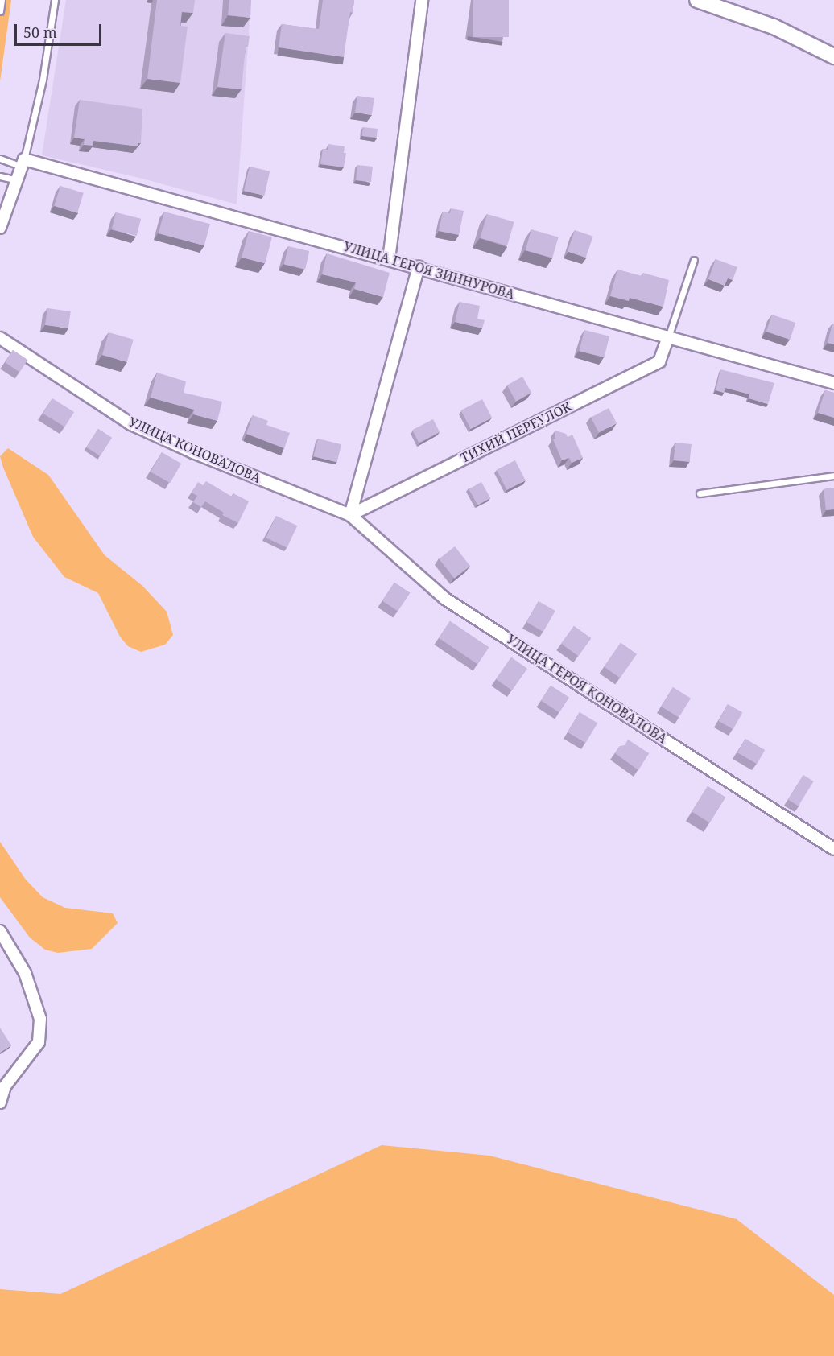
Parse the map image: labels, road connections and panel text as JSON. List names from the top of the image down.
{
  "streets": {
    "street": [
      "УЛИЦА ГЕРОЯ ЗИННУРОВА",
      "ТИХИЙ ПЕРЕУЛОК",
      "УЛИЦА КОНОВАЛОВА",
      "УЛИЦА ГЕРОЯ КОНОВАЛОВА"
    ]
  },
  "crossings": [
    ["УЛИЦА ГЕРОЯ ЗИННУРОВА", "ТИХИЙ ПЕРЕУЛОК"],
    ["ТИХИЙ ПЕРЕУЛОК", "УЛИЦА КОНОВАЛОВА"],
    ["ТИХИЙ ПЕРЕУЛОК", "УЛИЦА ГЕРОЯ КОНОВАЛОВА"],
    ["УЛИЦА КОНОВАЛОВА", "УЛИЦА ГЕРОЯ КОНОВАЛОВА"]
  ],
  "scale_bar": "50 m"
}
